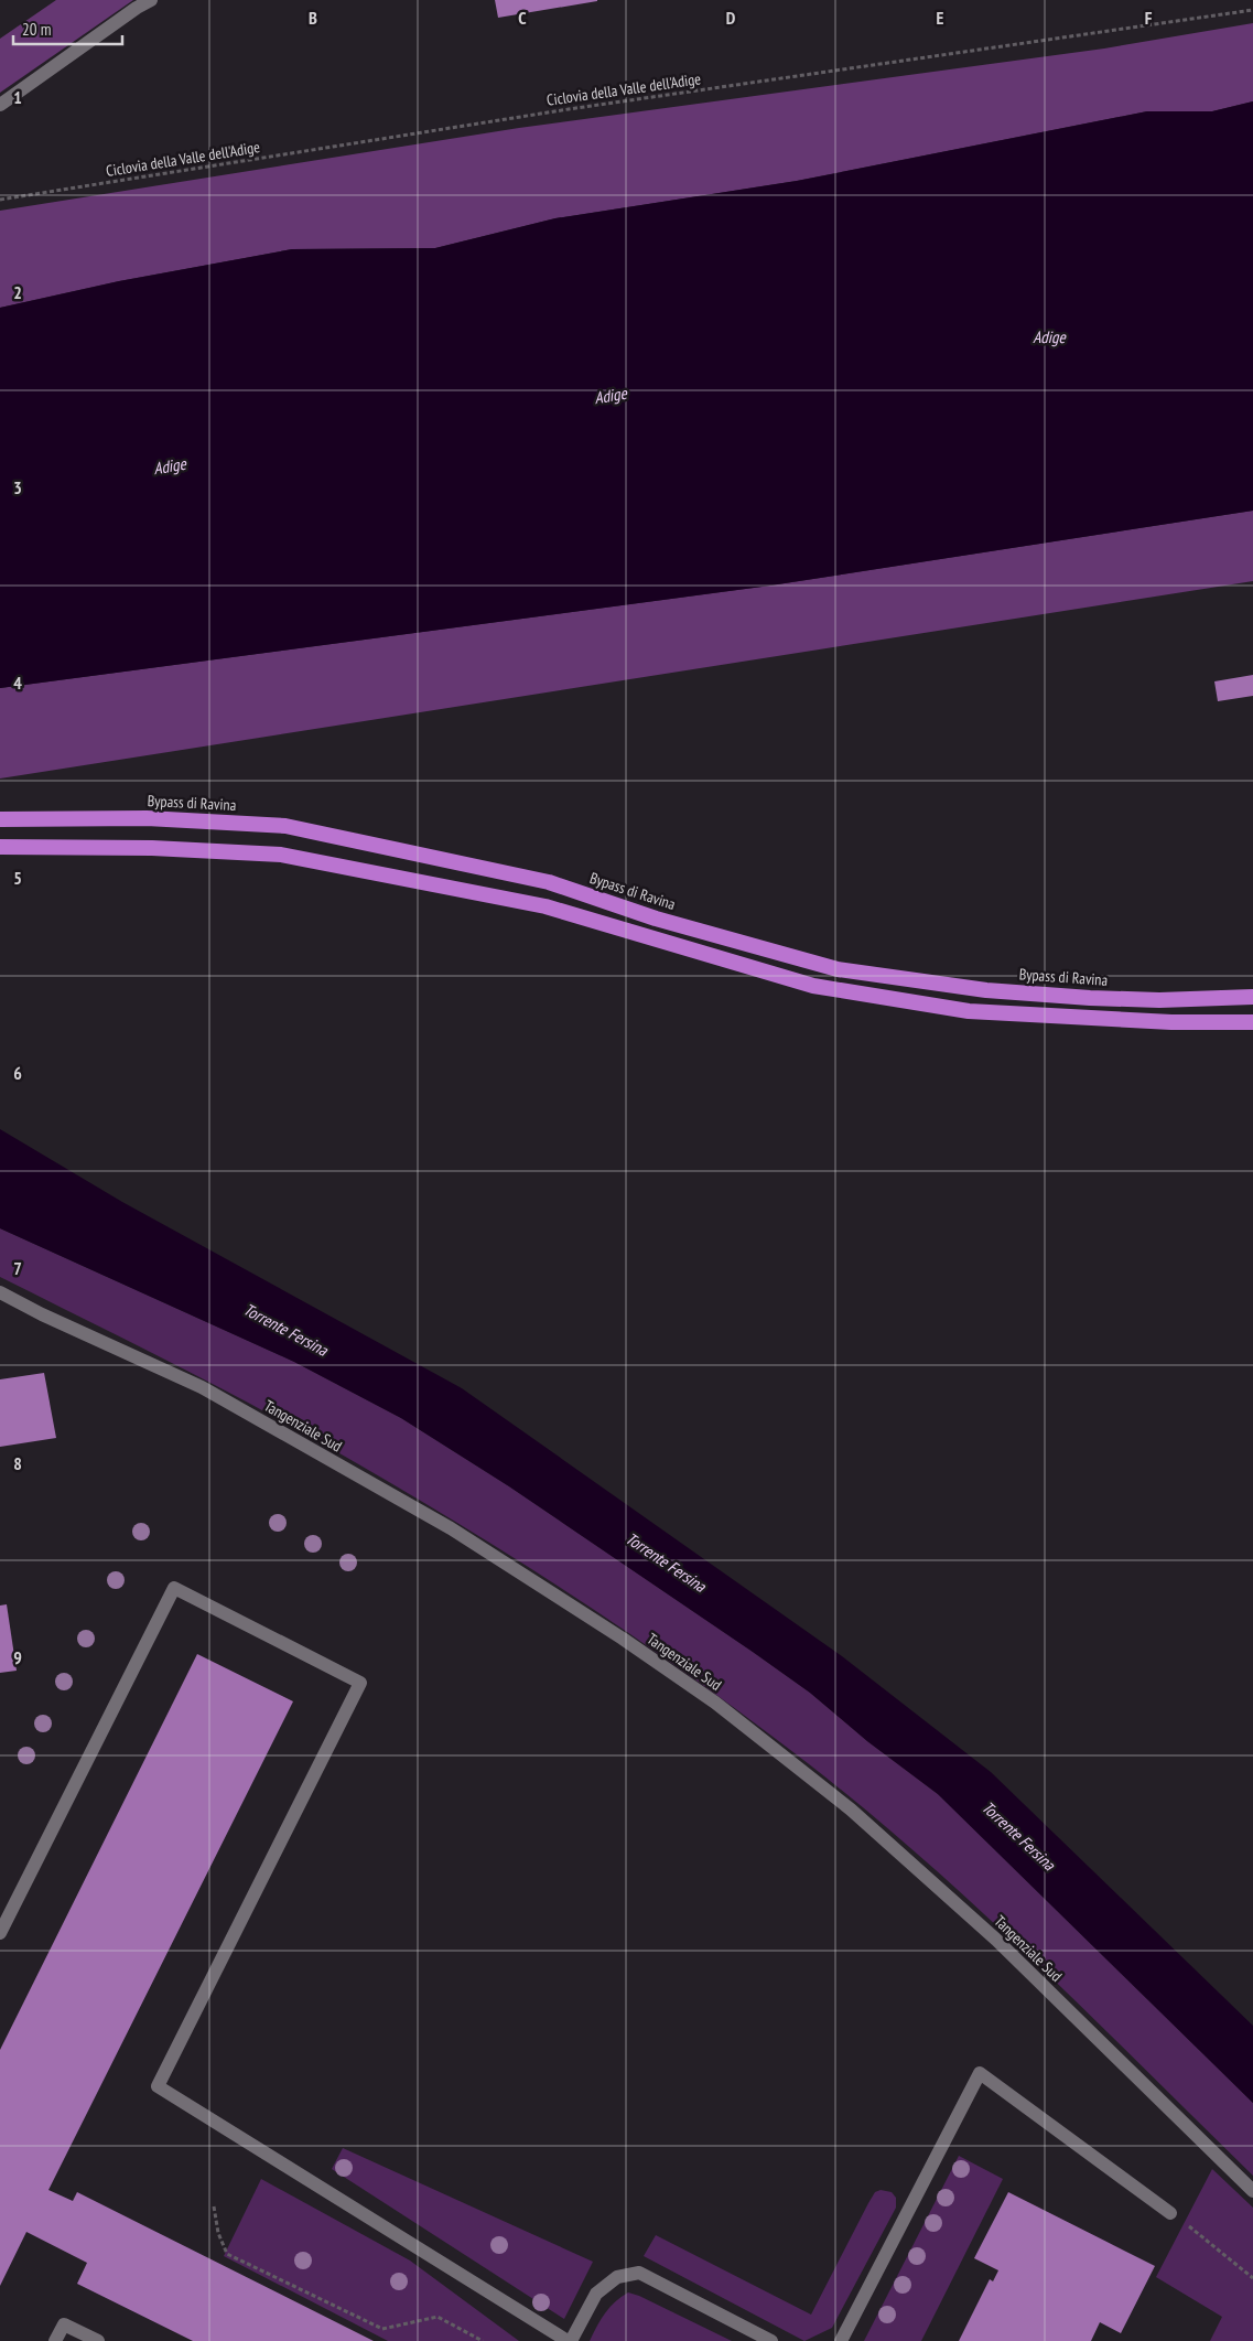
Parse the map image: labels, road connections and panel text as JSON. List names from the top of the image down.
{
  "streets": {
    "highway": ["Bypass di Ravina"],
    "street": ["Tangenziale Sud"],
    "path": ["Ciclovia della Valle dell'Adige"]
  },
  "water": ["Adige", "Torrente Fersina"],
  "scale_bar": "20 m",
  "grid": {
    "columns": [
      "B",
      "C",
      "D",
      "E",
      "F"
    ],
    "rows": [
      "1",
      "2",
      "3",
      "4",
      "5",
      "6",
      "7",
      "8",
      "9"
    ]
  }
}
